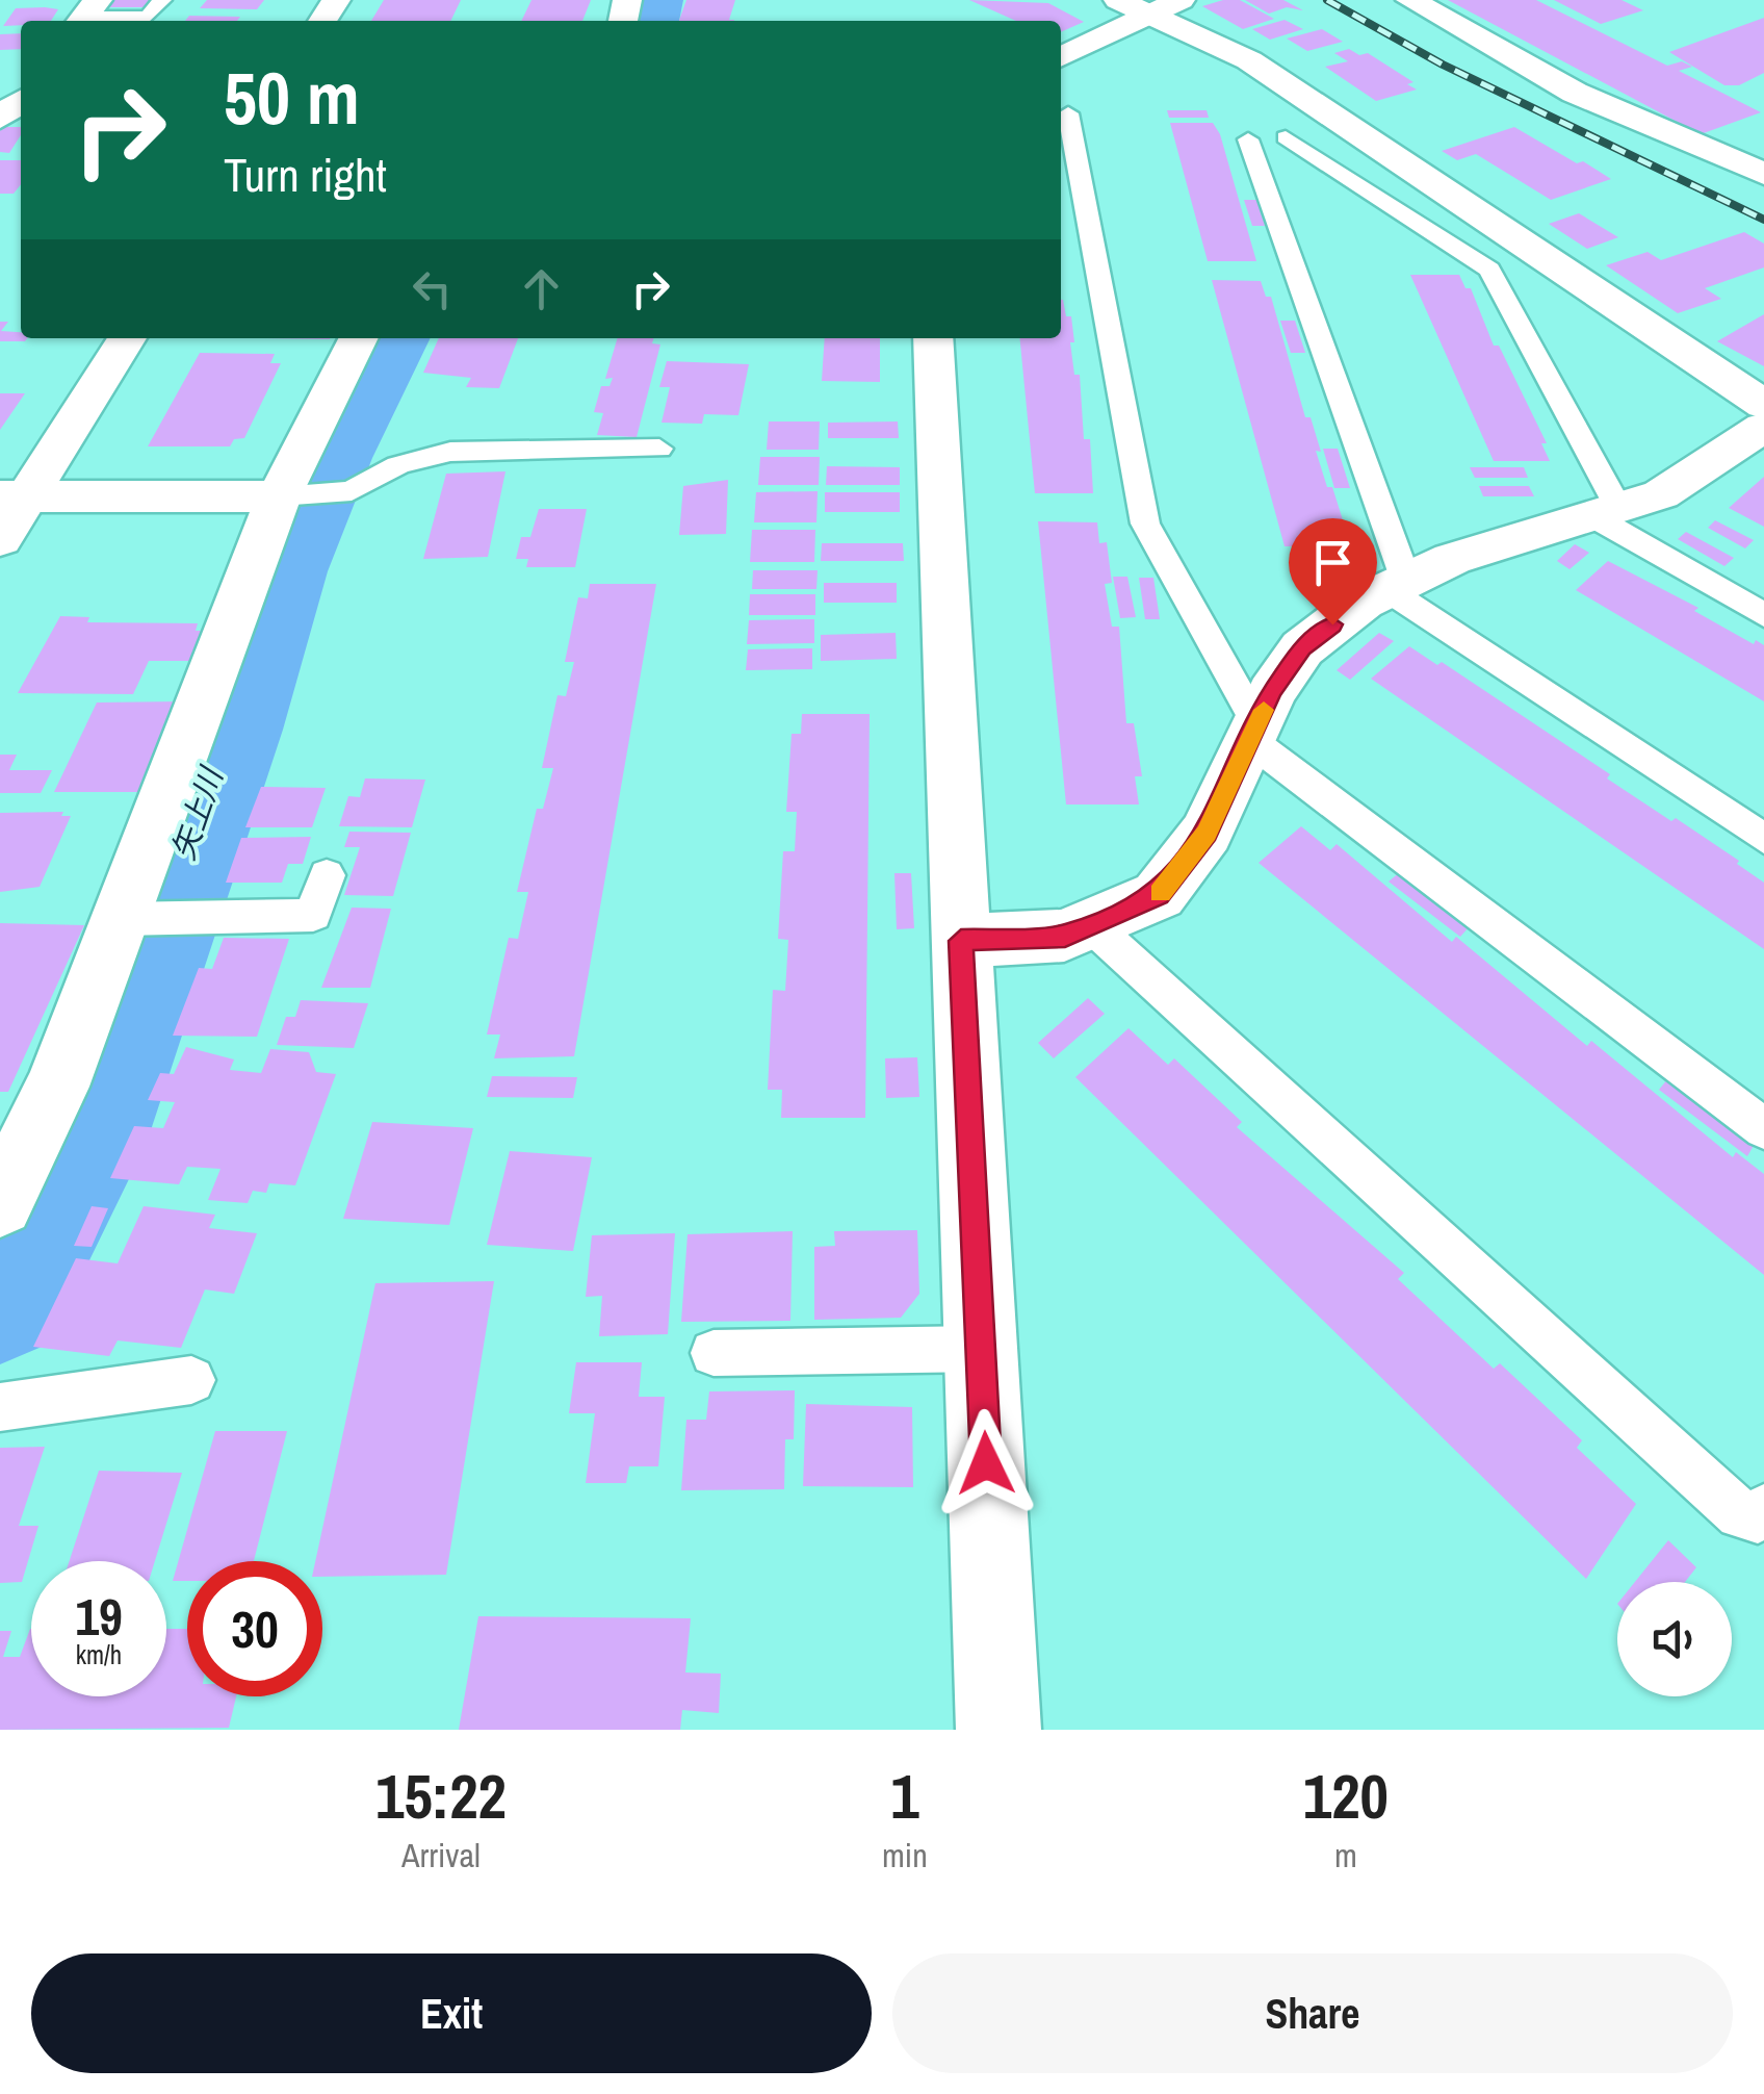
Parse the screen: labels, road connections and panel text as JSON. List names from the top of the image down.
{
  "water": ["矢上川"],
  "page": {
    "turn": ["50 m", "Turn right"],
    "speed": "19 km/h",
    "limit": "30",
    "eta": [
      "15:22",
      "Arrival",
      "1",
      "min",
      "120",
      "m"
    ],
    "buttons": ["Exit", "Share"]
  }
}
